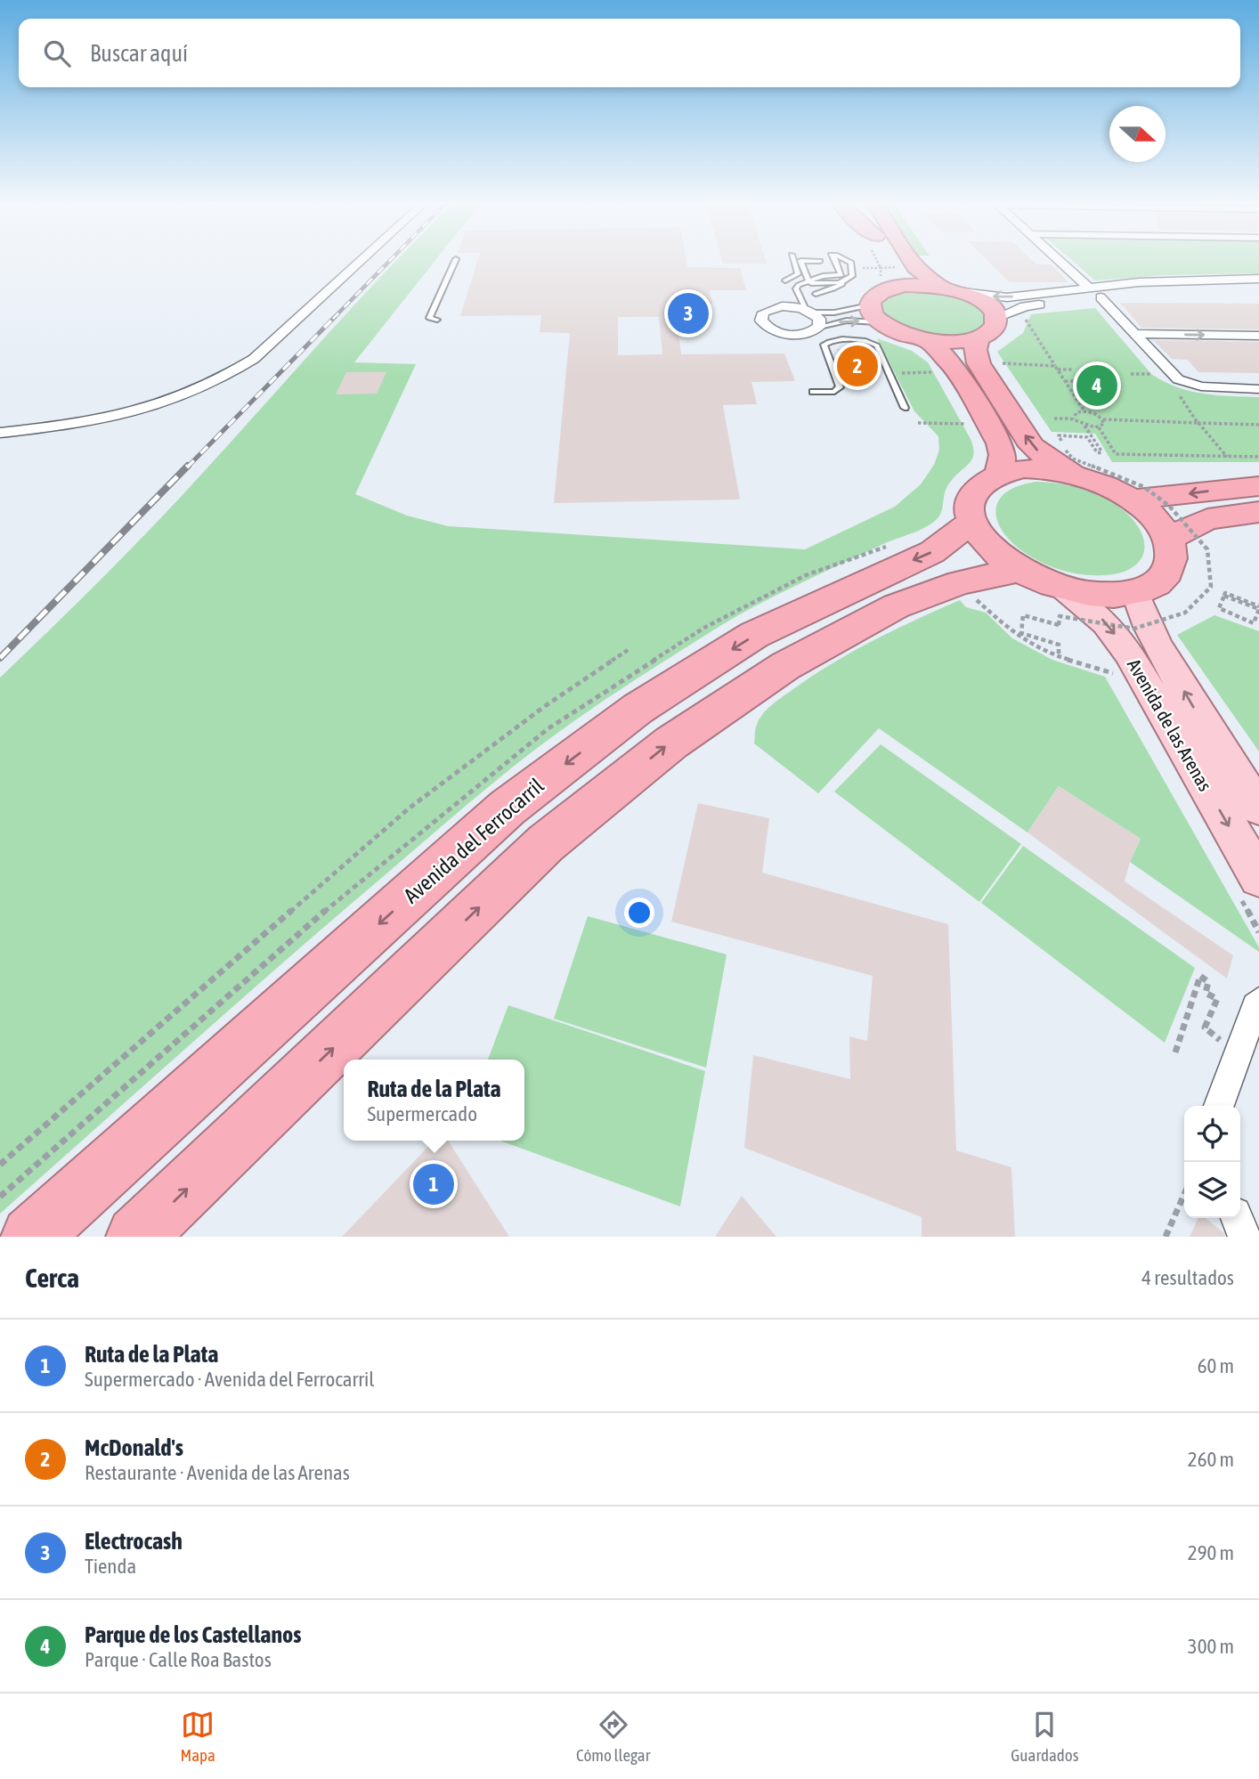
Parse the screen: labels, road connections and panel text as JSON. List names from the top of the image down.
{
  "streets": {
    "highway": ["Avenida del Ferrocarril"],
    "main road": ["Avenida de las Arenas"]
  },
  "north": "right",
  "page": {
    "search": "Buscar aquí",
    "pins": [
      "3",
      "2",
      "4",
      "1"
    ],
    "popup": ["Ruta de la Plata", "Supermercado"],
    "heading": ["Cerca", "4 resultados"],
    "list": [
      {
        "mark": "1",
        "name": "Ruta de la Plata",
        "note": "Supermercado · Avenida del Ferrocarril",
        "value": "60 m"
      },
      {
        "mark": "2",
        "name": "McDonald's",
        "note": "Restaurante · Avenida de las Arenas",
        "value": "260 m"
      },
      {
        "mark": "3",
        "name": "Electrocash",
        "note": "Tienda",
        "value": "290 m"
      },
      {
        "mark": "4",
        "name": "Parque de los Castellanos",
        "note": "Parque · Calle Roa Bastos",
        "value": "300 m"
      }
    ],
    "nav": ["Mapa", "Cómo llegar", "Guardados"]
  }
}
